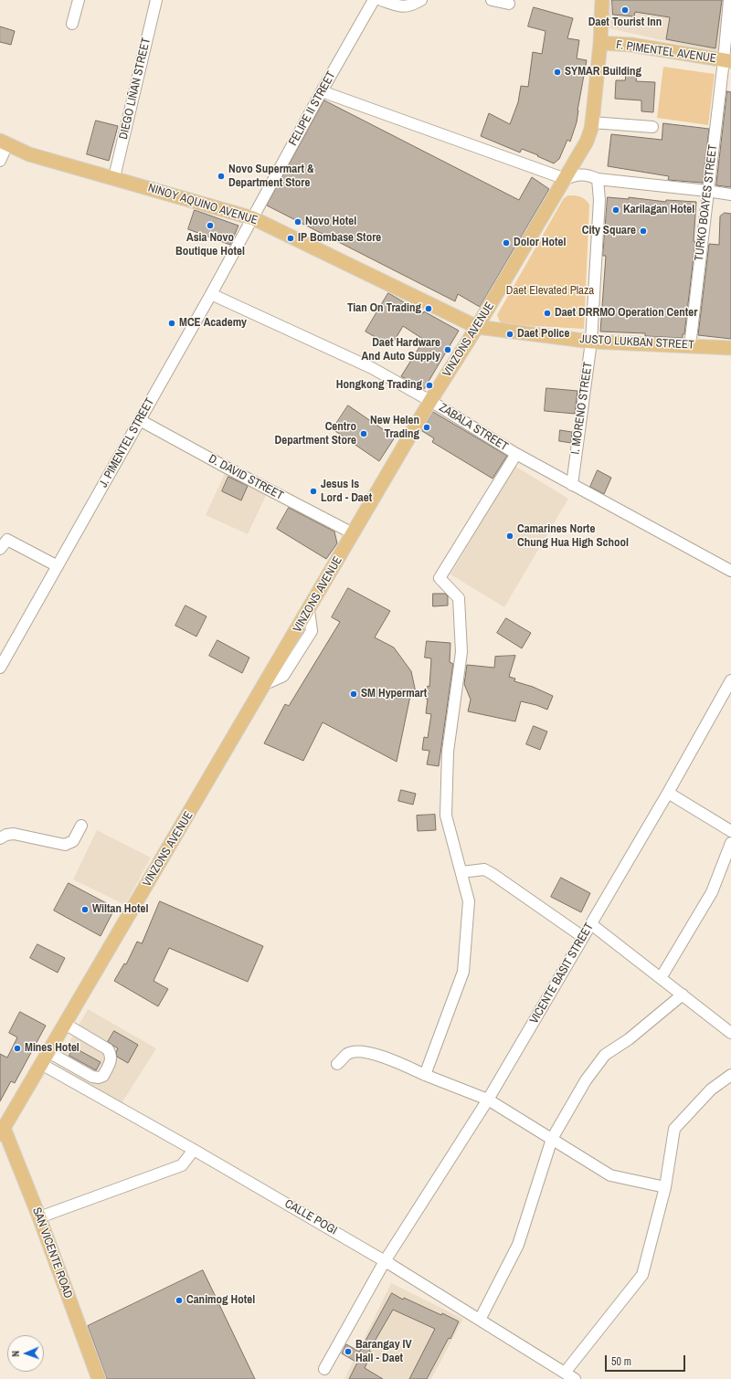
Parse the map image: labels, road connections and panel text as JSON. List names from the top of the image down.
{
  "streets": {
    "main road": [
      "F. PIMENTEL AVENUE",
      "NINOY AQUINO AVENUE",
      "VINZONS AVENUE",
      "JUSTO LUKBAN STREET",
      "SAN VICENTE ROAD"
    ],
    "street": [
      "DIEGO LIÑAN STREET",
      "FELIPE II STREET",
      "TURKO BOAYES STREET",
      "I. MORENO STREET",
      "ZABALA STREET",
      "J. PIMENTEL STREET",
      "D. DAVID STREET",
      "VICENTE BASIT STREET",
      "CALLE POGI"
    ]
  },
  "crossings": [
    ["F. PIMENTEL AVENUE", "TURKO BOAYES STREET"],
    ["F. PIMENTEL AVENUE", "VINZONS AVENUE"],
    ["DIEGO LIÑAN STREET", "NINOY AQUINO AVENUE"],
    ["FELIPE II STREET", "NINOY AQUINO AVENUE"],
    ["FELIPE II STREET", "J. PIMENTEL STREET"],
    ["TURKO BOAYES STREET", "JUSTO LUKBAN STREET"],
    ["NINOY AQUINO AVENUE", "VINZONS AVENUE"],
    ["NINOY AQUINO AVENUE", "JUSTO LUKBAN STREET"],
    ["NINOY AQUINO AVENUE", "J. PIMENTEL STREET"],
    ["VINZONS AVENUE", "JUSTO LUKBAN STREET"],
    ["VINZONS AVENUE", "ZABALA STREET"],
    ["VINZONS AVENUE", "D. DAVID STREET"],
    ["VINZONS AVENUE", "CALLE POGI"],
    ["VINZONS AVENUE", "SAN VICENTE ROAD"],
    ["JUSTO LUKBAN STREET", "I. MORENO STREET"],
    ["I. MORENO STREET", "ZABALA STREET"],
    ["ZABALA STREET", "J. PIMENTEL STREET"],
    ["J. PIMENTEL STREET", "D. DAVID STREET"],
    ["VICENTE BASIT STREET", "CALLE POGI"]
  ],
  "parks": ["Daet Elevated Plaza"],
  "places": [
    "Daet Tourist Inn",
    "SYMAR Building",
    "Novo Supermart & Department Store",
    "Karilagan Hotel",
    "Novo Hotel",
    "Asia Novo Boutique Hotel",
    "City Square",
    "IP Bombase Store",
    "Dolor Hotel",
    "Tian On Trading",
    "Daet DRRMO Operation Center",
    "MCE Academy",
    "Daet Police",
    "Daet Hardware And Auto Supply",
    "Hongkong Trading",
    "New Helen Trading",
    "Centro Department Store",
    "Jesus Is Lord - Daet",
    "Camarines Norte Chung Hua High School",
    "SM Hypermart",
    "Wiltan Hotel",
    "Mines Hotel",
    "Canimog Hotel",
    "Barangay IV Hall - Daet"
  ],
  "scale_bar": "50 m",
  "north": "left"
}
